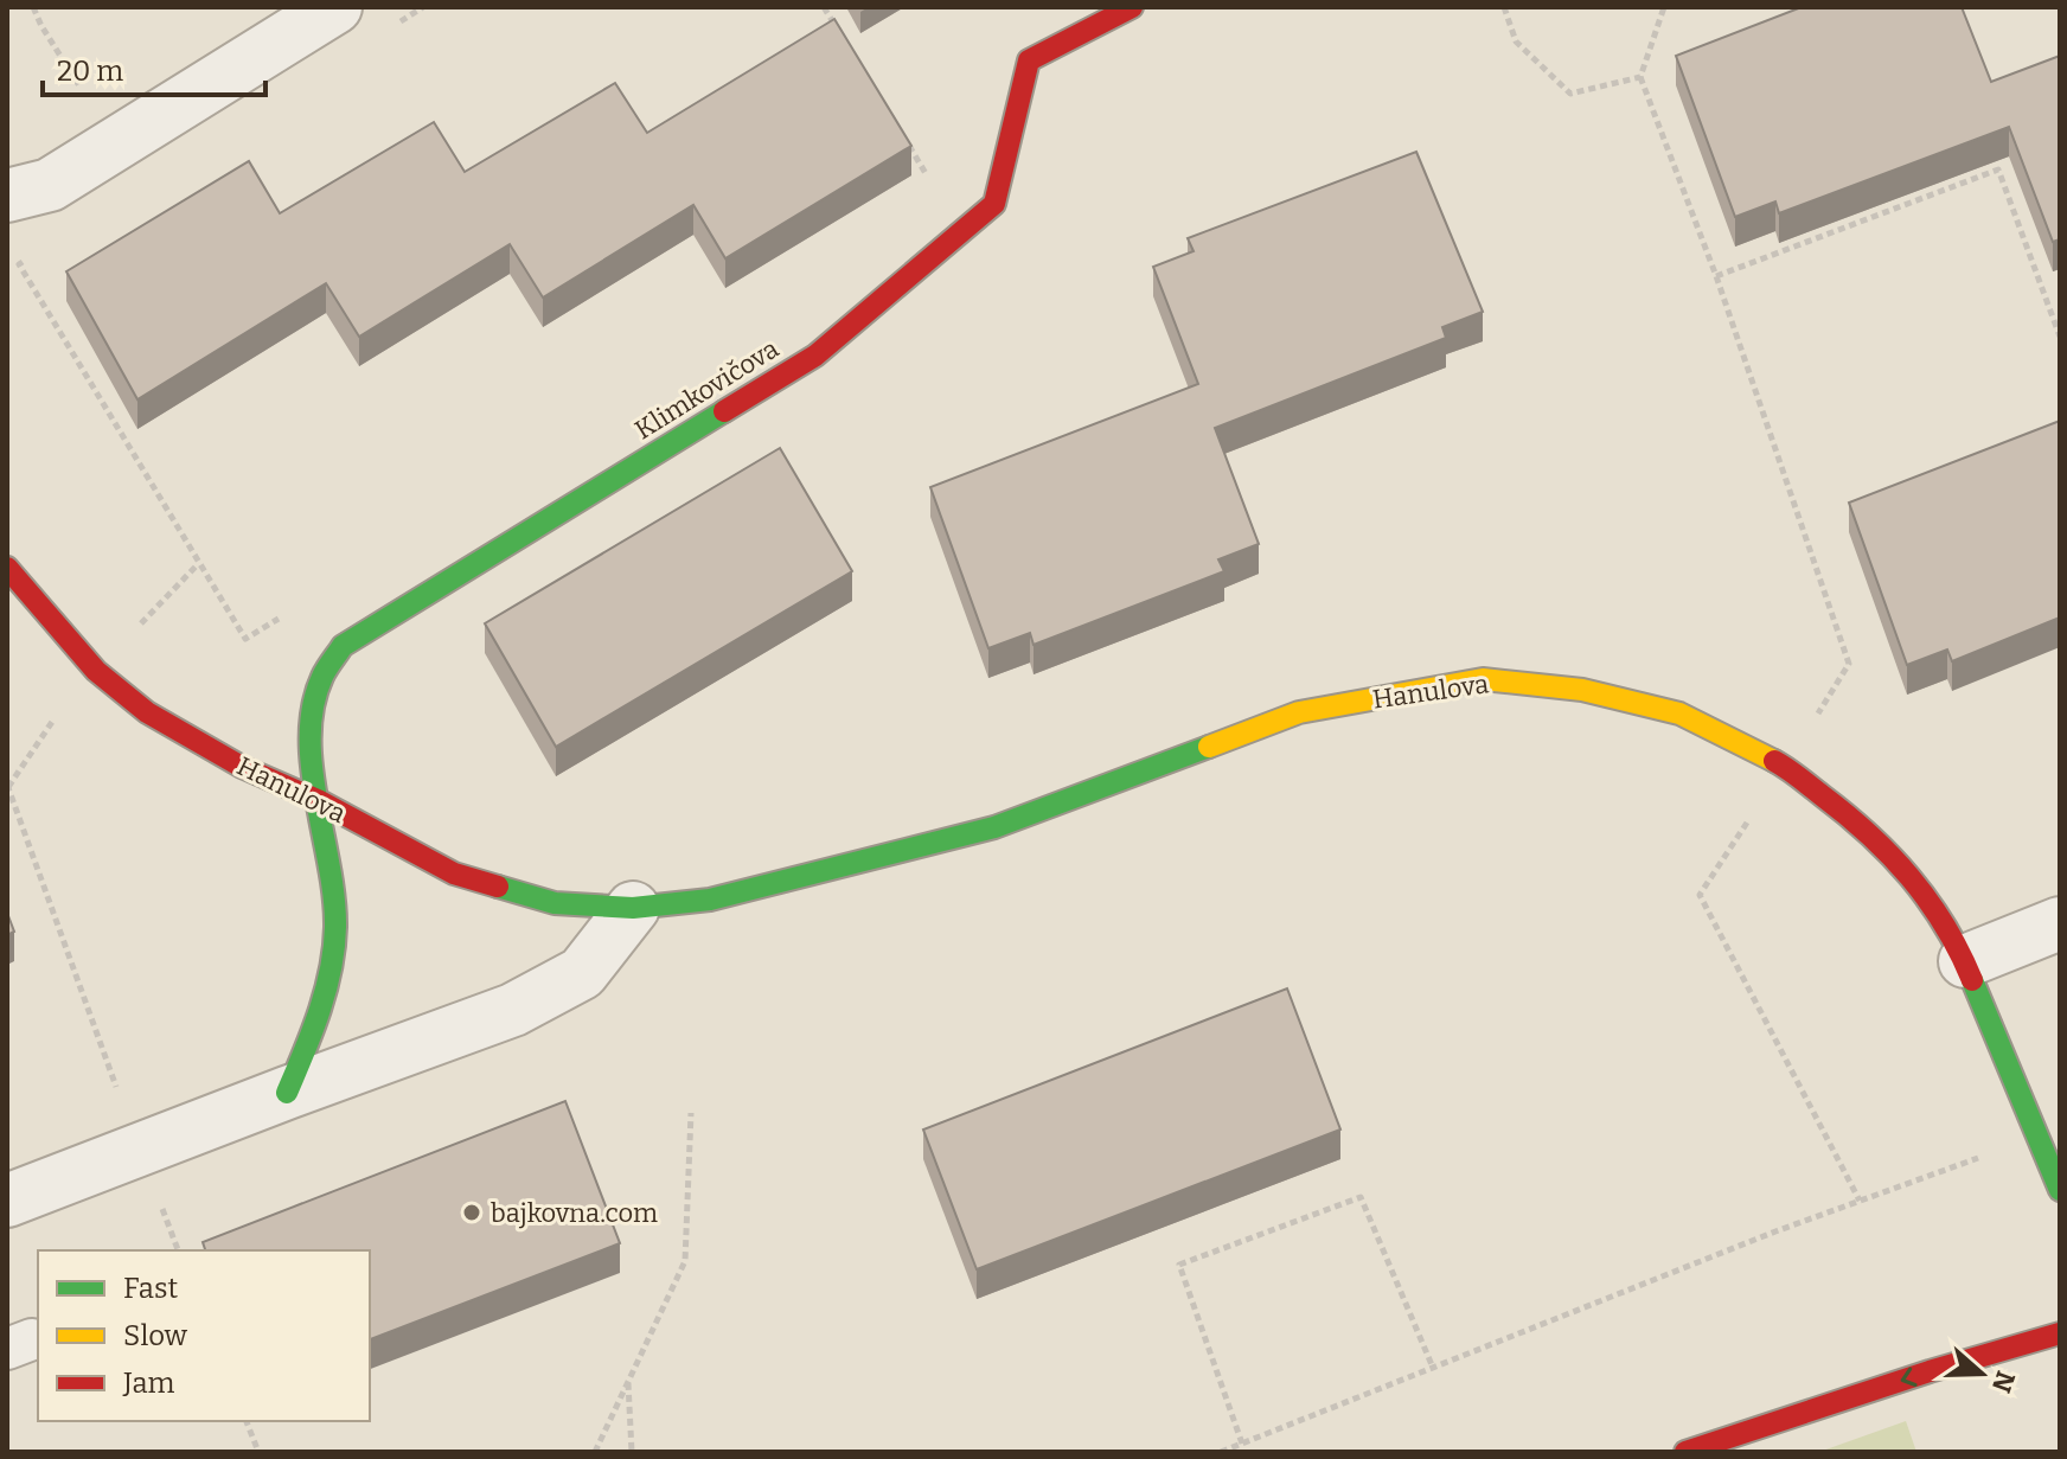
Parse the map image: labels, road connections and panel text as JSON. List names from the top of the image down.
{
  "streets": {
    "street": ["Klimkovičova", "Hanulova"]
  },
  "crossings": [
    ["Klimkovičova", "Hanulova"]
  ],
  "places": ["bajkovna.com"],
  "legend": ["Fast", "Slow", "Jam"],
  "scale_bar": "20 m",
  "north": "right"
}
